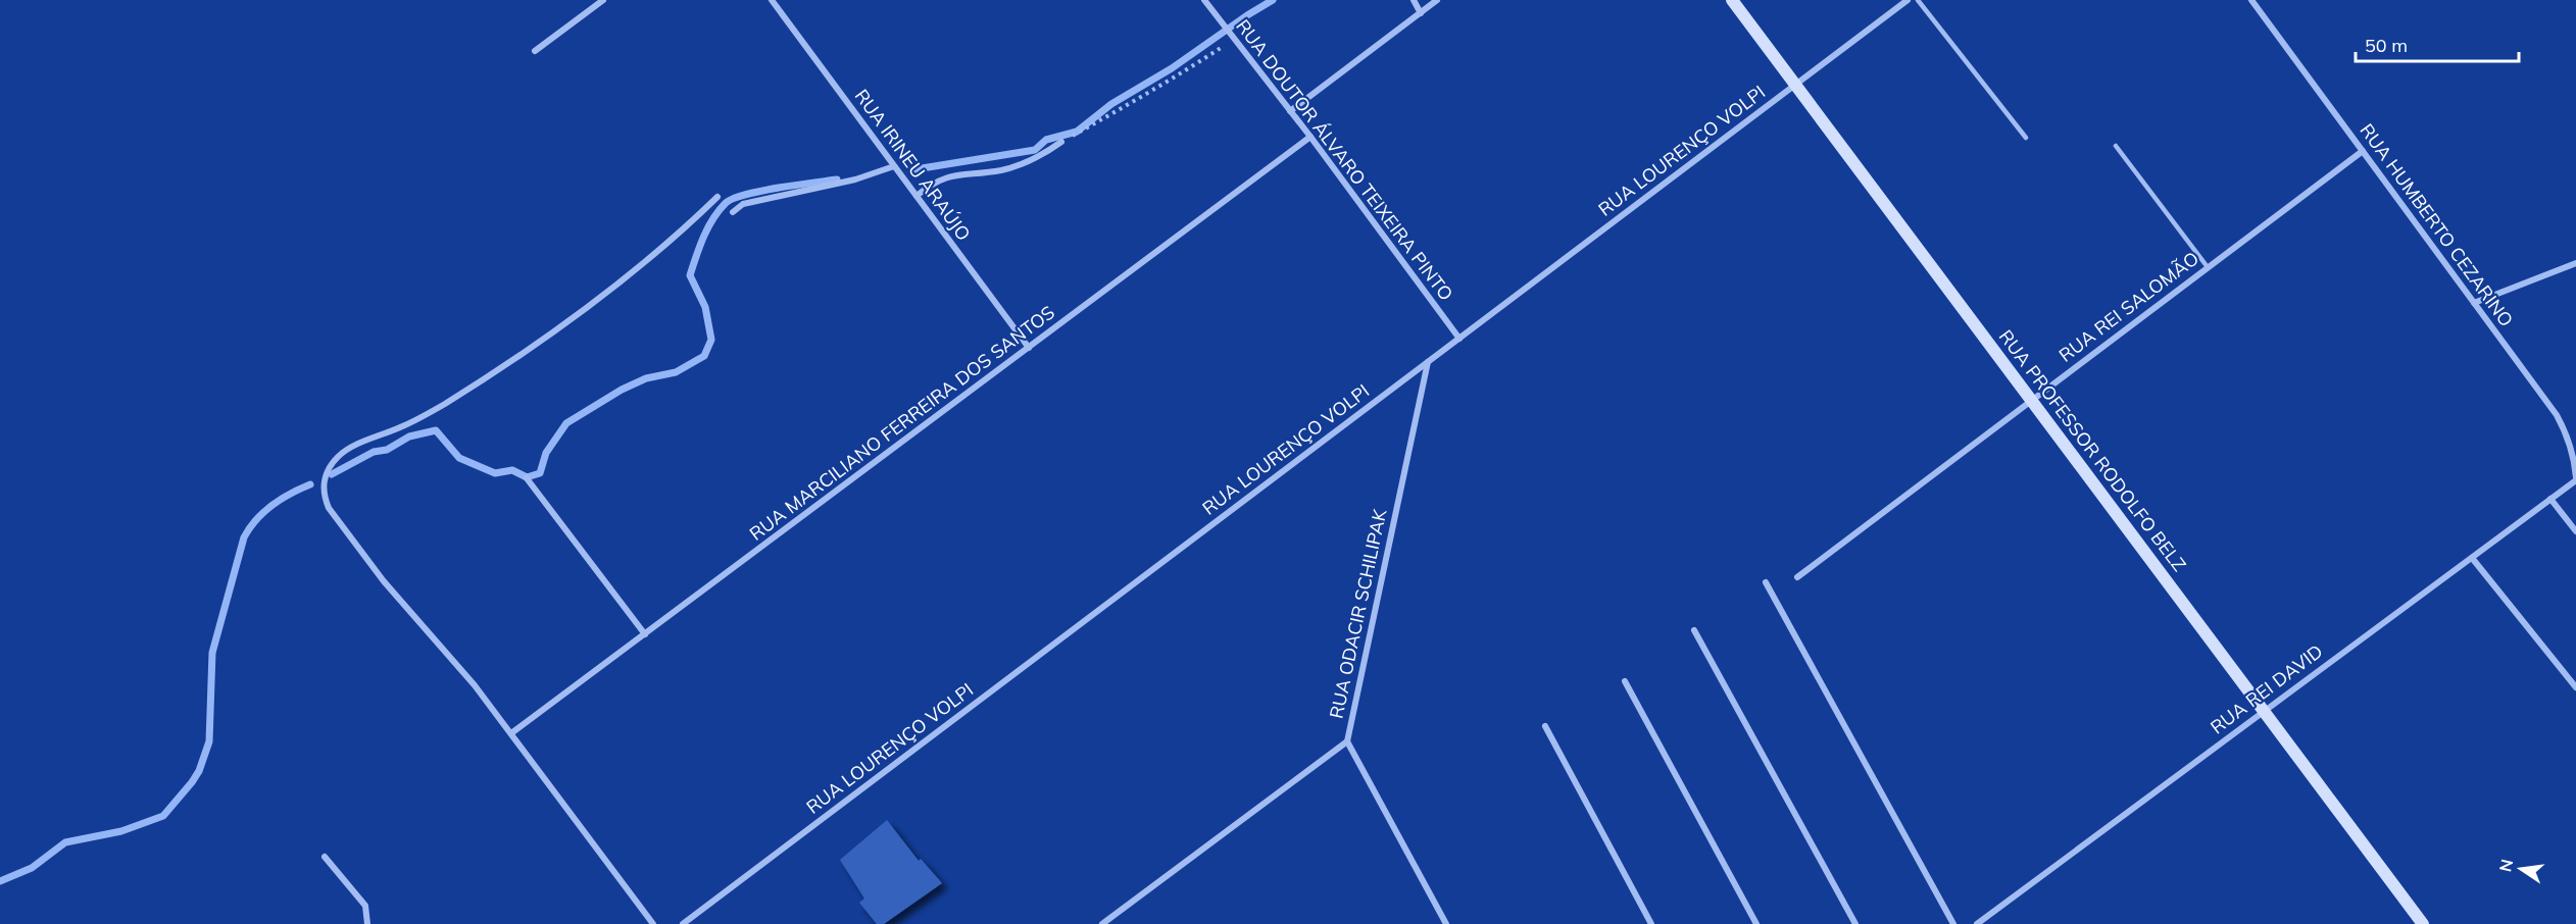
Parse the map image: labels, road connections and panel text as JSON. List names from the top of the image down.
{
  "streets": {
    "street": [
      "RUA LOURENÇO VOLPI",
      "RUA DOUTOR ÁLVARO TEIXEIRA PINTO",
      "RUA IRINEU ARAÚJO",
      "RUA HUMBERTO CEZARINO",
      "RUA REI SALOMÃO",
      "RUA MARCILIANO FERREIRA DOS SANTOS",
      "RUA PROFESSOR RODOLFO BELZ",
      "RUA ODACIR SCHILIPAK",
      "RUA REI DAVID"
    ]
  },
  "crossings": [
    ["RUA LOURENÇO VOLPI", "RUA DOUTOR ÁLVARO TEIXEIRA PINTO"],
    ["RUA LOURENÇO VOLPI", "RUA PROFESSOR RODOLFO BELZ"],
    ["RUA LOURENÇO VOLPI", "RUA ODACIR SCHILIPAK"],
    ["RUA DOUTOR ÁLVARO TEIXEIRA PINTO", "RUA MARCILIANO FERREIRA DOS SANTOS"],
    ["RUA IRINEU ARAÚJO", "RUA MARCILIANO FERREIRA DOS SANTOS"],
    ["RUA HUMBERTO CEZARINO", "RUA REI SALOMÃO"],
    ["RUA HUMBERTO CEZARINO", "RUA REI DAVID"],
    ["RUA REI SALOMÃO", "RUA PROFESSOR RODOLFO BELZ"],
    ["RUA PROFESSOR RODOLFO BELZ", "RUA REI DAVID"]
  ],
  "scale_bar": "50 m",
  "north": "left"
}
